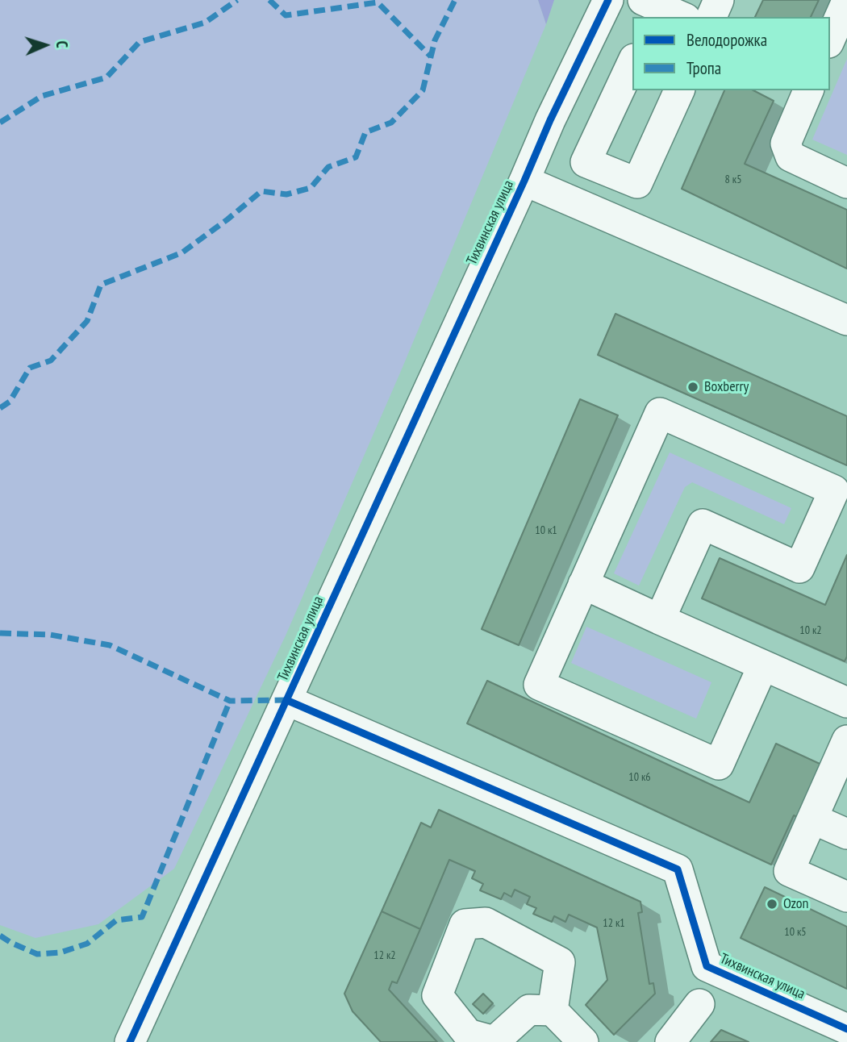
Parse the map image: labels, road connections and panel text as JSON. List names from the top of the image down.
{
  "streets": {
    "street": ["Тихвинская улица"]
  },
  "places": ["Boxberry", "Ozon"],
  "house_numbers": [
    "8 к5",
    "10 к1",
    "10 к2",
    "10 к6",
    "12 к1",
    "10 к5",
    "12 к2"
  ],
  "legend": ["Велодорожка", "Тропа"],
  "north": "right"
}
